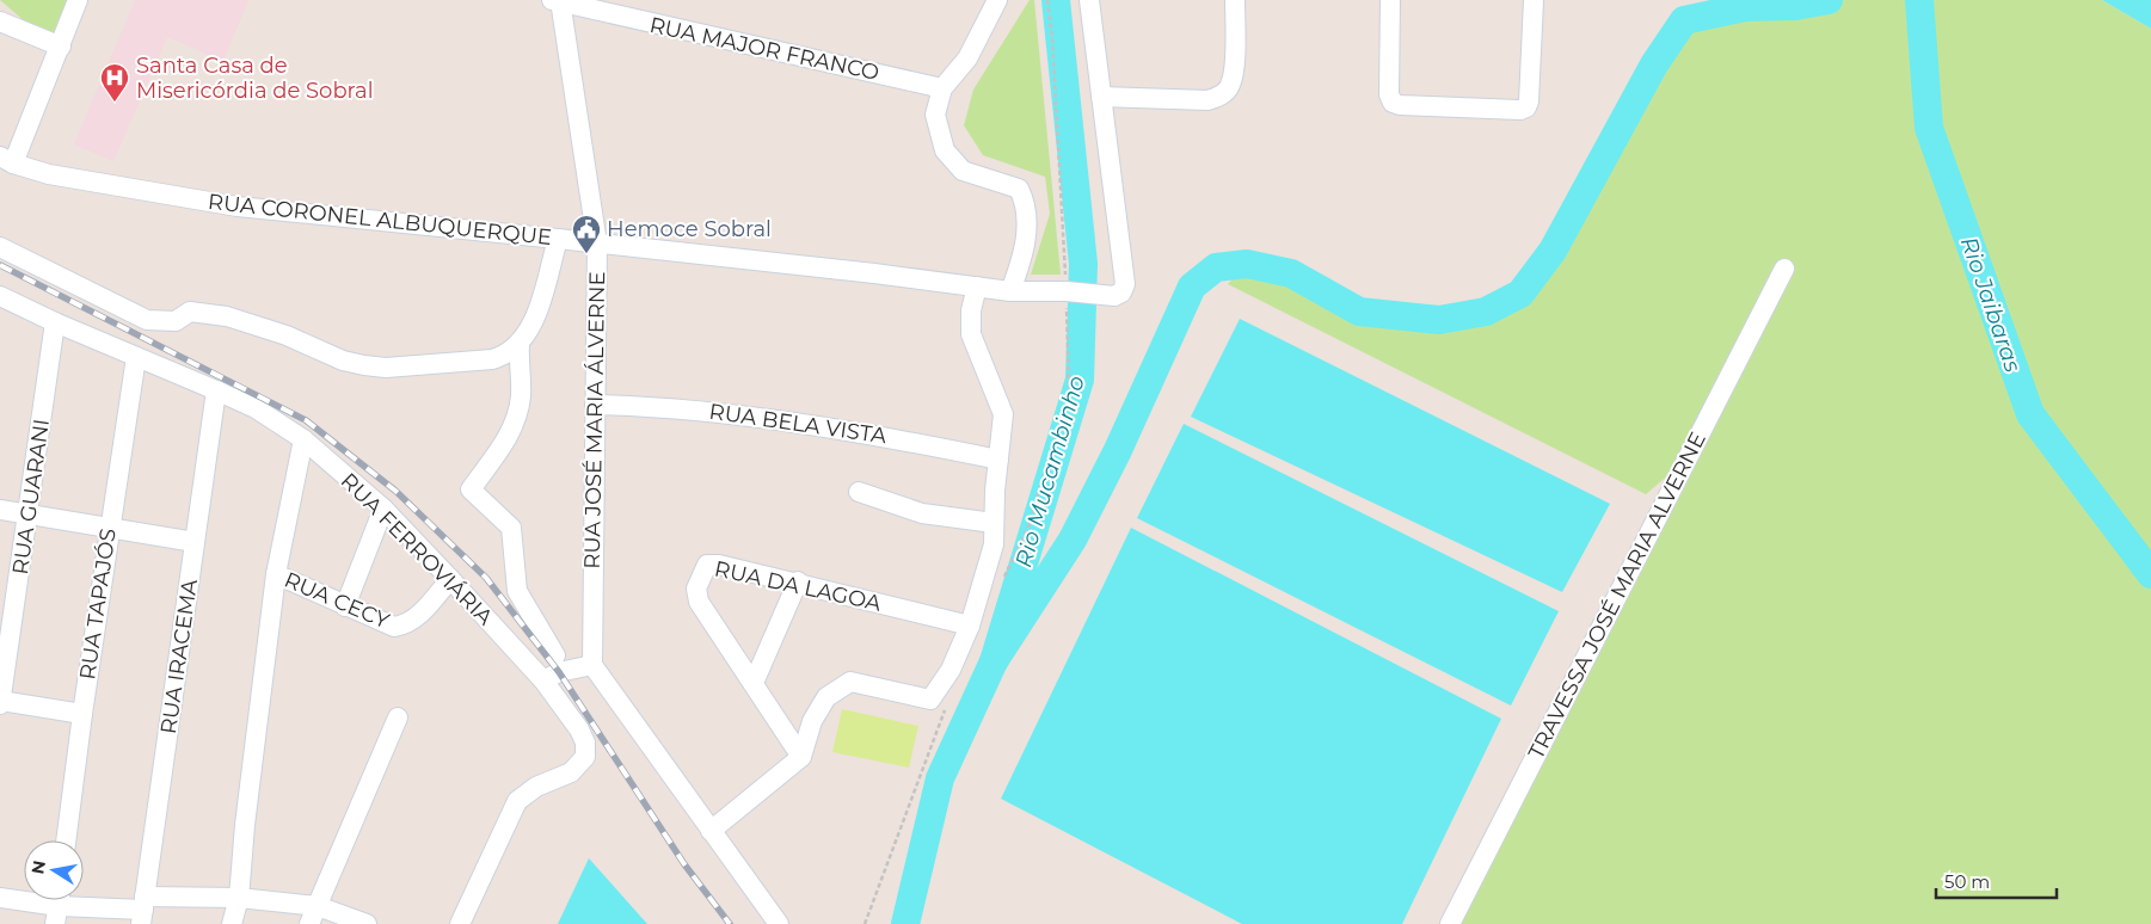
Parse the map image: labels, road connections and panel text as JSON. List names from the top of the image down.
{
  "streets": {
    "street": [
      "RUA MAJOR FRANCO",
      "RUA CORONEL ALBUQUERQUE",
      "RUA JOSÉ MARIA ÁLVERNE",
      "RUA BELA VISTA",
      "RUA GUARANI",
      "RUA FERROVIÁRIA",
      "RUA DA LAGOA",
      "TRAVESSA JOSÉ MARIA ALVERNE",
      "RUA CECY",
      "RUA TAPAJÓS",
      "RUA IRACEMA"
    ]
  },
  "crossings": [
    ["RUA MAJOR FRANCO", "RUA JOSÉ MARIA ÁLVERNE"],
    ["RUA CORONEL ALBUQUERQUE", "RUA JOSÉ MARIA ÁLVERNE"],
    ["RUA JOSÉ MARIA ÁLVERNE", "RUA BELA VISTA"],
    ["RUA GUARANI", "RUA FERROVIÁRIA"],
    ["RUA FERROVIÁRIA", "RUA CECY"],
    ["RUA FERROVIÁRIA", "RUA TAPAJÓS"],
    ["RUA FERROVIÁRIA", "RUA IRACEMA"]
  ],
  "water": ["Rio Jaibaras", "Rio Mucambinho"],
  "places": {
    "hospital": ["Santa Casa de Misericórdia de Sobral"],
    "public building": ["Hemoce Sobral"]
  },
  "scale_bar": "50 m",
  "north": "left"
}
